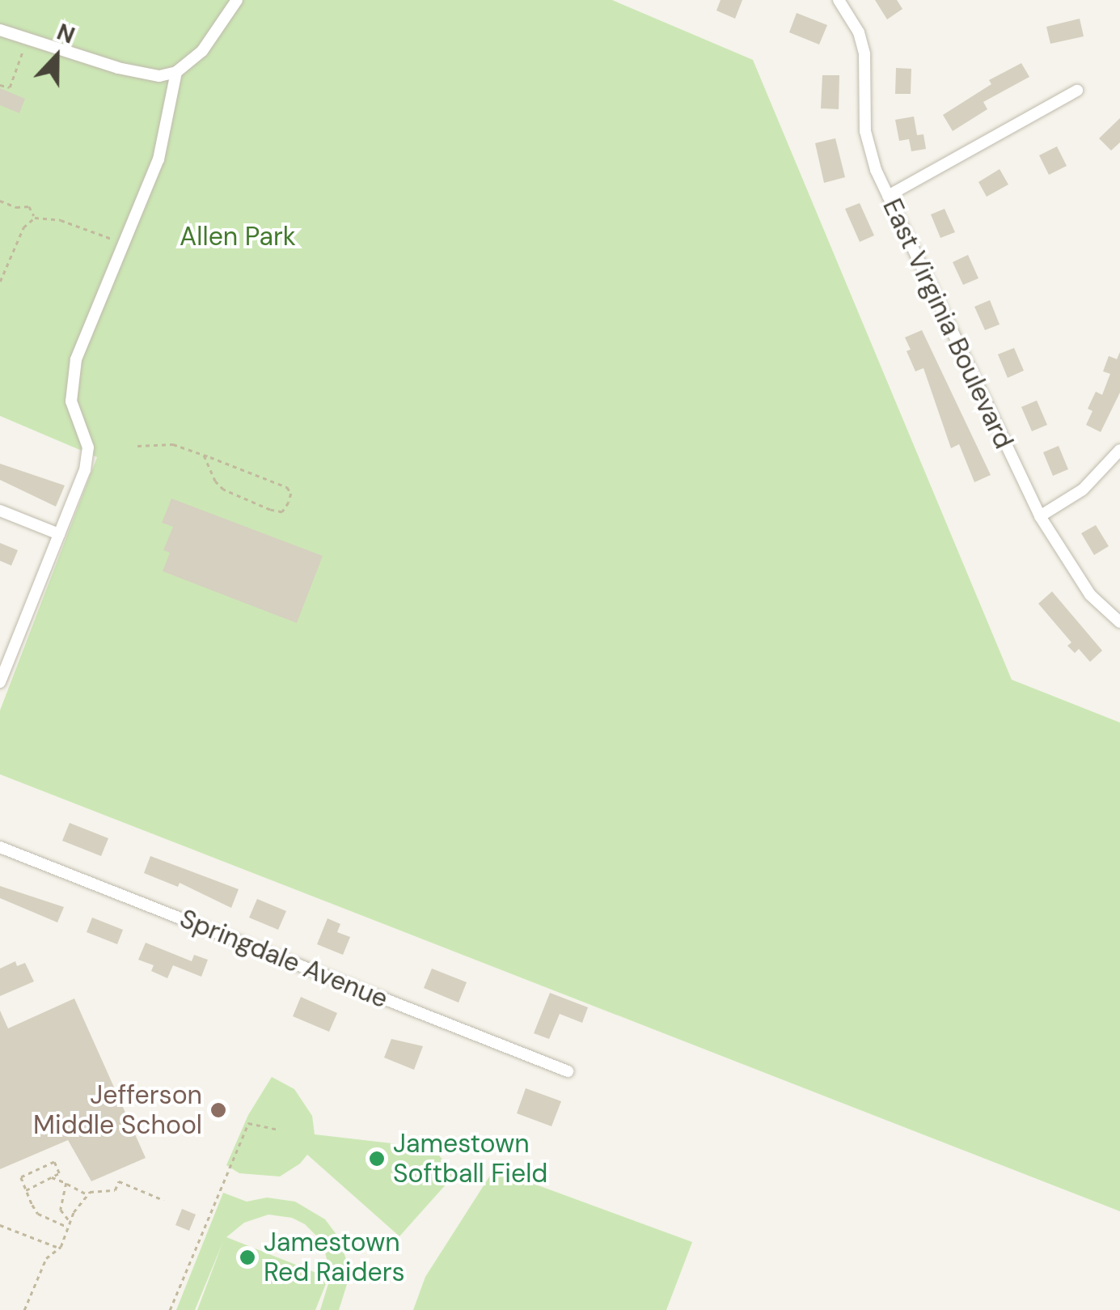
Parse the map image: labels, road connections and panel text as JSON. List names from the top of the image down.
{
  "streets": {
    "street": ["East Virginia Boulevard", "Springdale Avenue"]
  },
  "parks": ["Allen Park"],
  "places": ["Jefferson Middle School", "Jamestown Softball Field", "Jamestown Red Raiders"],
  "north": "top"
}
